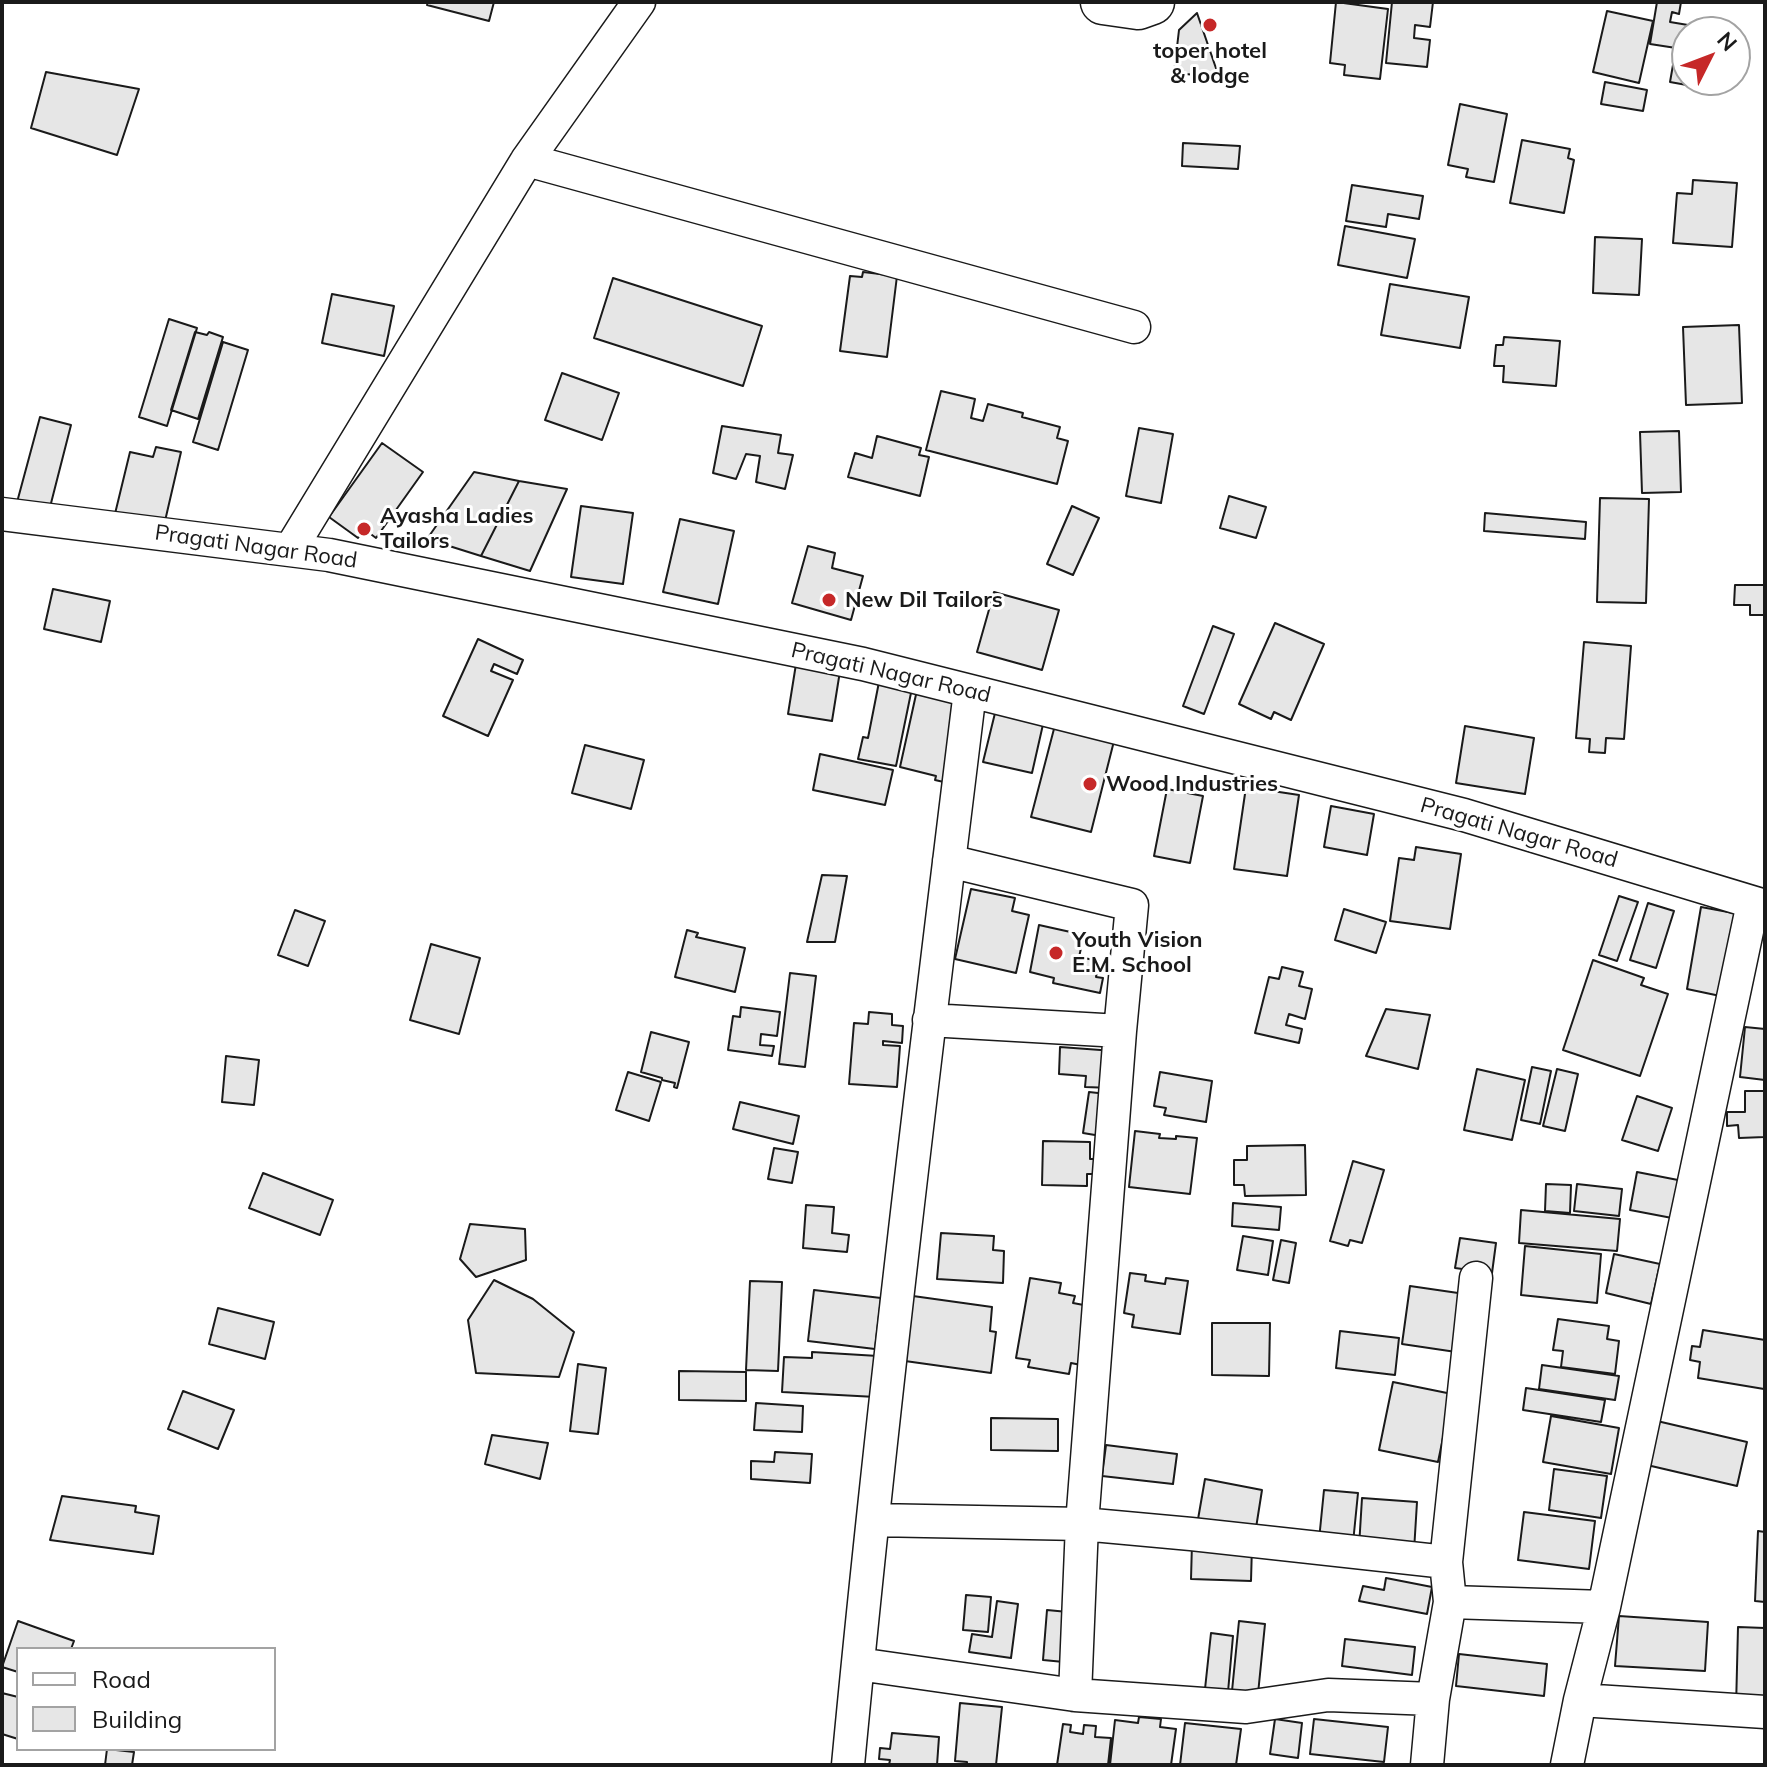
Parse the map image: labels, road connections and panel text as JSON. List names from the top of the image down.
{
  "streets": {
    "street": ["Pragati Nagar Road"]
  },
  "places": [
    "toper hotel & lodge",
    "Ayasha Ladies Tailors",
    "New Dil Tailors",
    "Wood Industries",
    "Youth Vision E.M. School"
  ],
  "legend": ["Road", "Building"],
  "north": "top right"
}
